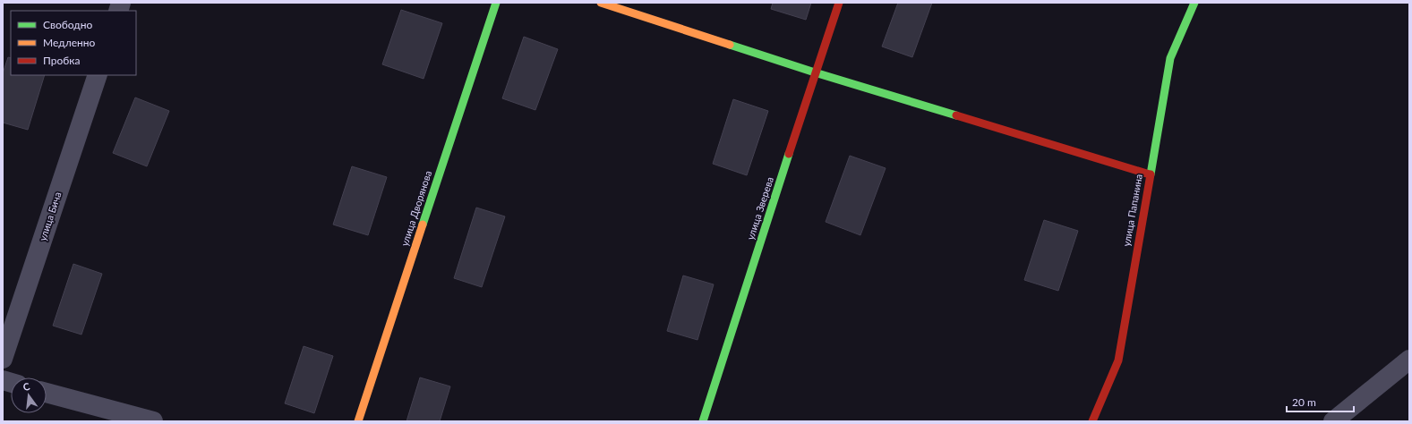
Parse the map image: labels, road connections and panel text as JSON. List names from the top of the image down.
{
  "streets": {
    "street": [
      "улица Дворянова",
      "улица Зверева",
      "улица Папанина",
      "улица Бича"
    ]
  },
  "legend": ["Свободно", "Медленно", "Пробка"],
  "scale_bar": "20 m",
  "north": "top"
}
